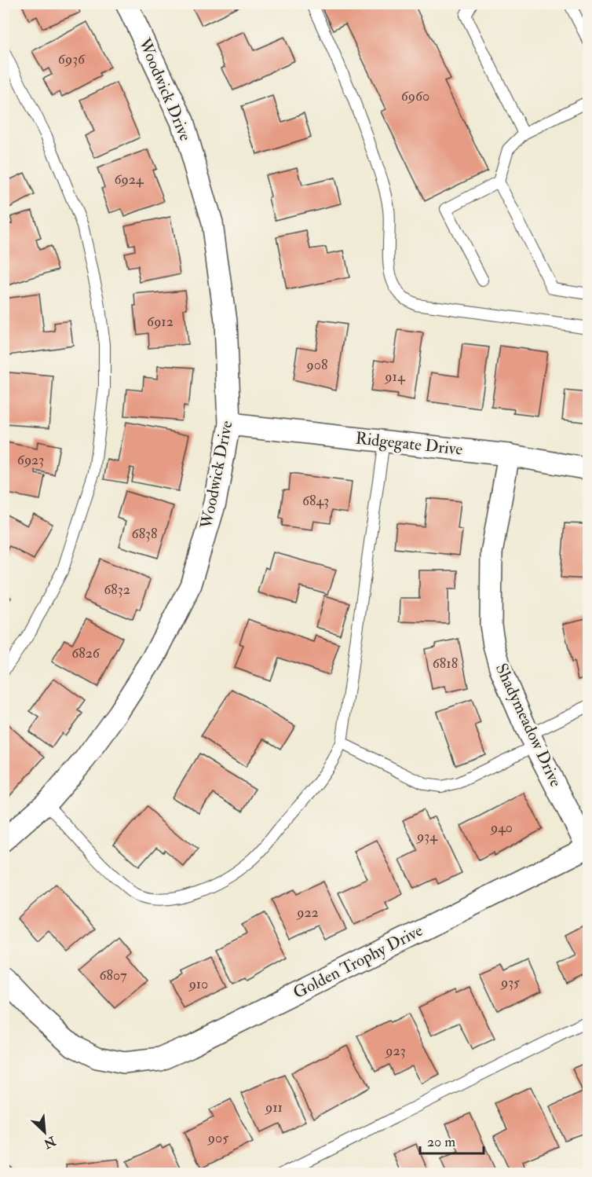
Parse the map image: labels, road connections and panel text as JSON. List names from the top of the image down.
{
  "streets": {
    "street": [
      "Woodwick Drive",
      "Ridgegate Drive",
      "Shadymeadow Drive",
      "Golden Trophy Drive"
    ]
  },
  "crossings": [
    ["Woodwick Drive", "Ridgegate Drive"],
    ["Ridgegate Drive", "Shadymeadow Drive"],
    ["Shadymeadow Drive", "Golden Trophy Drive"]
  ],
  "house_numbers": [
    "6936",
    "6960",
    "6924",
    "6912",
    "908",
    "914",
    "6923",
    "6843",
    "6838",
    "6832",
    "6826",
    "6818",
    "940",
    "934",
    "922",
    "6807",
    "935",
    "910",
    "923",
    "911",
    "905"
  ],
  "scale_bar": "20 m",
  "north": "bottom right"
}
